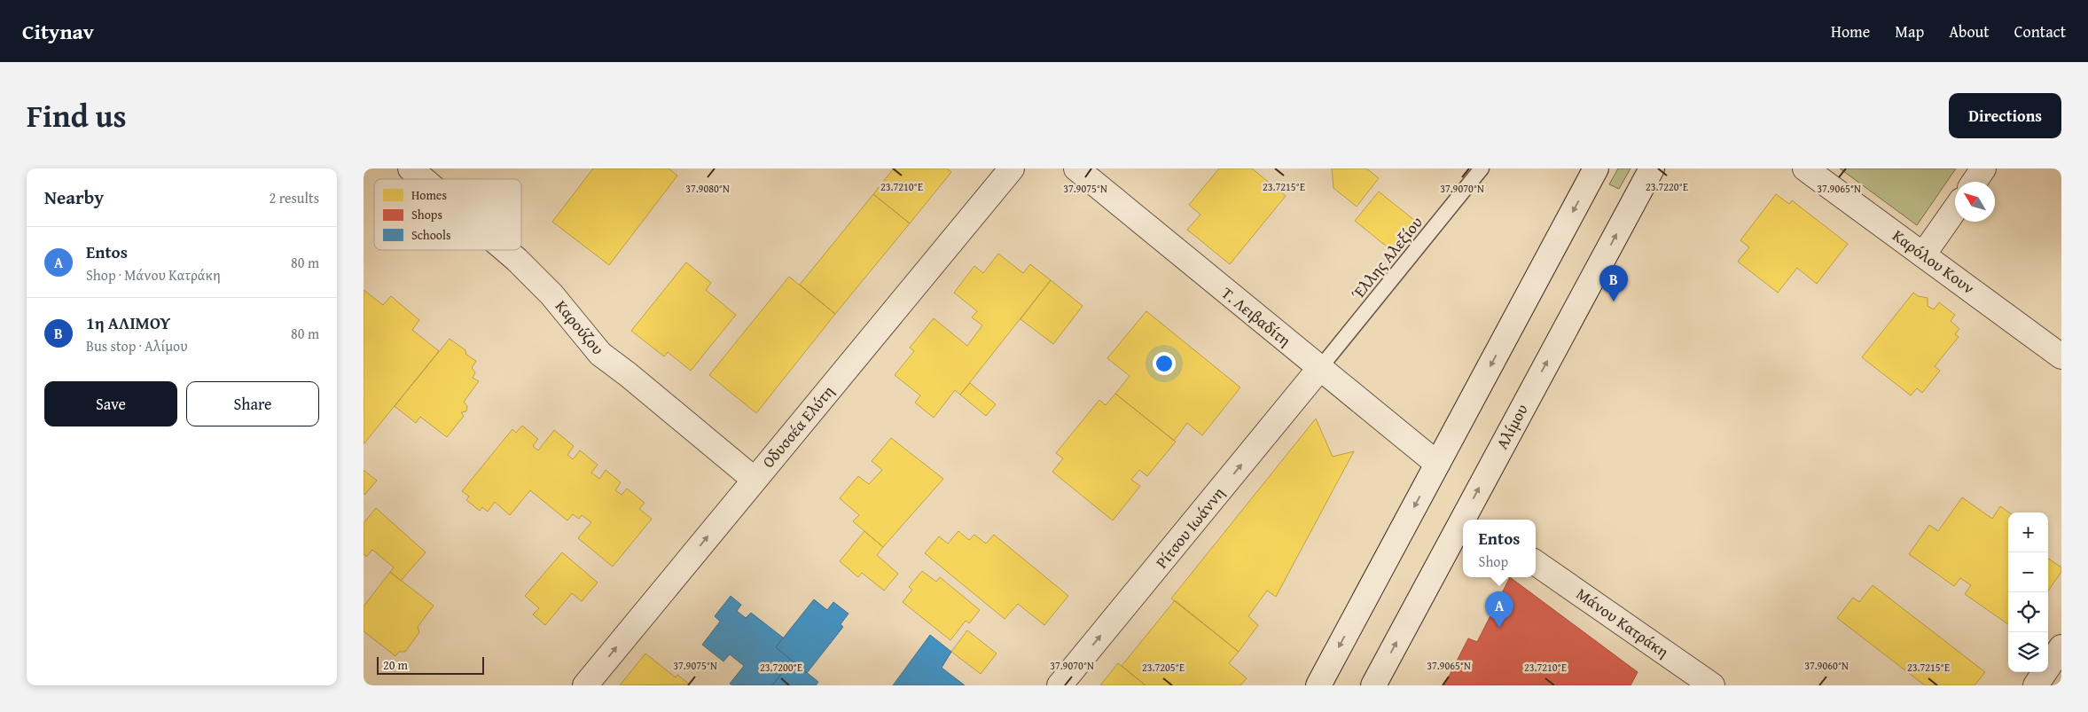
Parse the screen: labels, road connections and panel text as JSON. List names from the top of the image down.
{
  "streets": {
    "street": [
      "Καρόλου Κουν",
      "Τ. Λειβαδίτη",
      "Καρούζου",
      "Οδυσσέα Ελύτη",
      "Αλίμου",
      "Ρίτσου Ιωάννη",
      "Μάνου Κατράκη"
    ],
    "lane": ["Έλλης Αλεξίου"]
  },
  "crossings": [
    ["Έλλης Αλεξίου", "Τ. Λειβαδίτη"],
    ["Έλλης Αλεξίου", "Ρίτσου Ιωάννη"],
    ["Τ. Λειβαδίτη", "Ρίτσου Ιωάννη"],
    ["Καρούζου", "Οδυσσέα Ελύτη"]
  ],
  "one_way": ["Οδυσσέα Ελύτη"],
  "legend": ["Homes", "Shops", "Schools"],
  "scale_bar": "20 m",
  "north": "top left",
  "page": {
    "header": "Citynav",
    "nav": [
      "Home",
      "Map",
      "About",
      "Contact"
    ],
    "title": "Find us",
    "buttons": [
      "Directions",
      ["Save", "Share"]
    ],
    "heading": ["Nearby", "2 results"],
    "list": [
      {
        "mark": "A",
        "name": "Entos",
        "note": "Shop · Μάνου Κατράκη",
        "value": "80 m"
      },
      {
        "mark": "B",
        "name": "1η ΑΛΙΜΟΥ",
        "note": "Bus stop · Αλίμου",
        "value": "80 m"
      }
    ],
    "pins": ["B", "A"],
    "map_buttons": ["+", "−"],
    "popup": ["Entos", "Shop"],
    "scale": "20 m"
  },
  "coordinates": [
    "23.7210°E",
    "23.7215°E",
    "23.7220°E",
    "37.9080°N",
    "37.9075°N",
    "37.9070°N",
    "37.9065°N",
    "37.9060°N",
    "23.7200°E",
    "23.7205°E"
  ]
}
